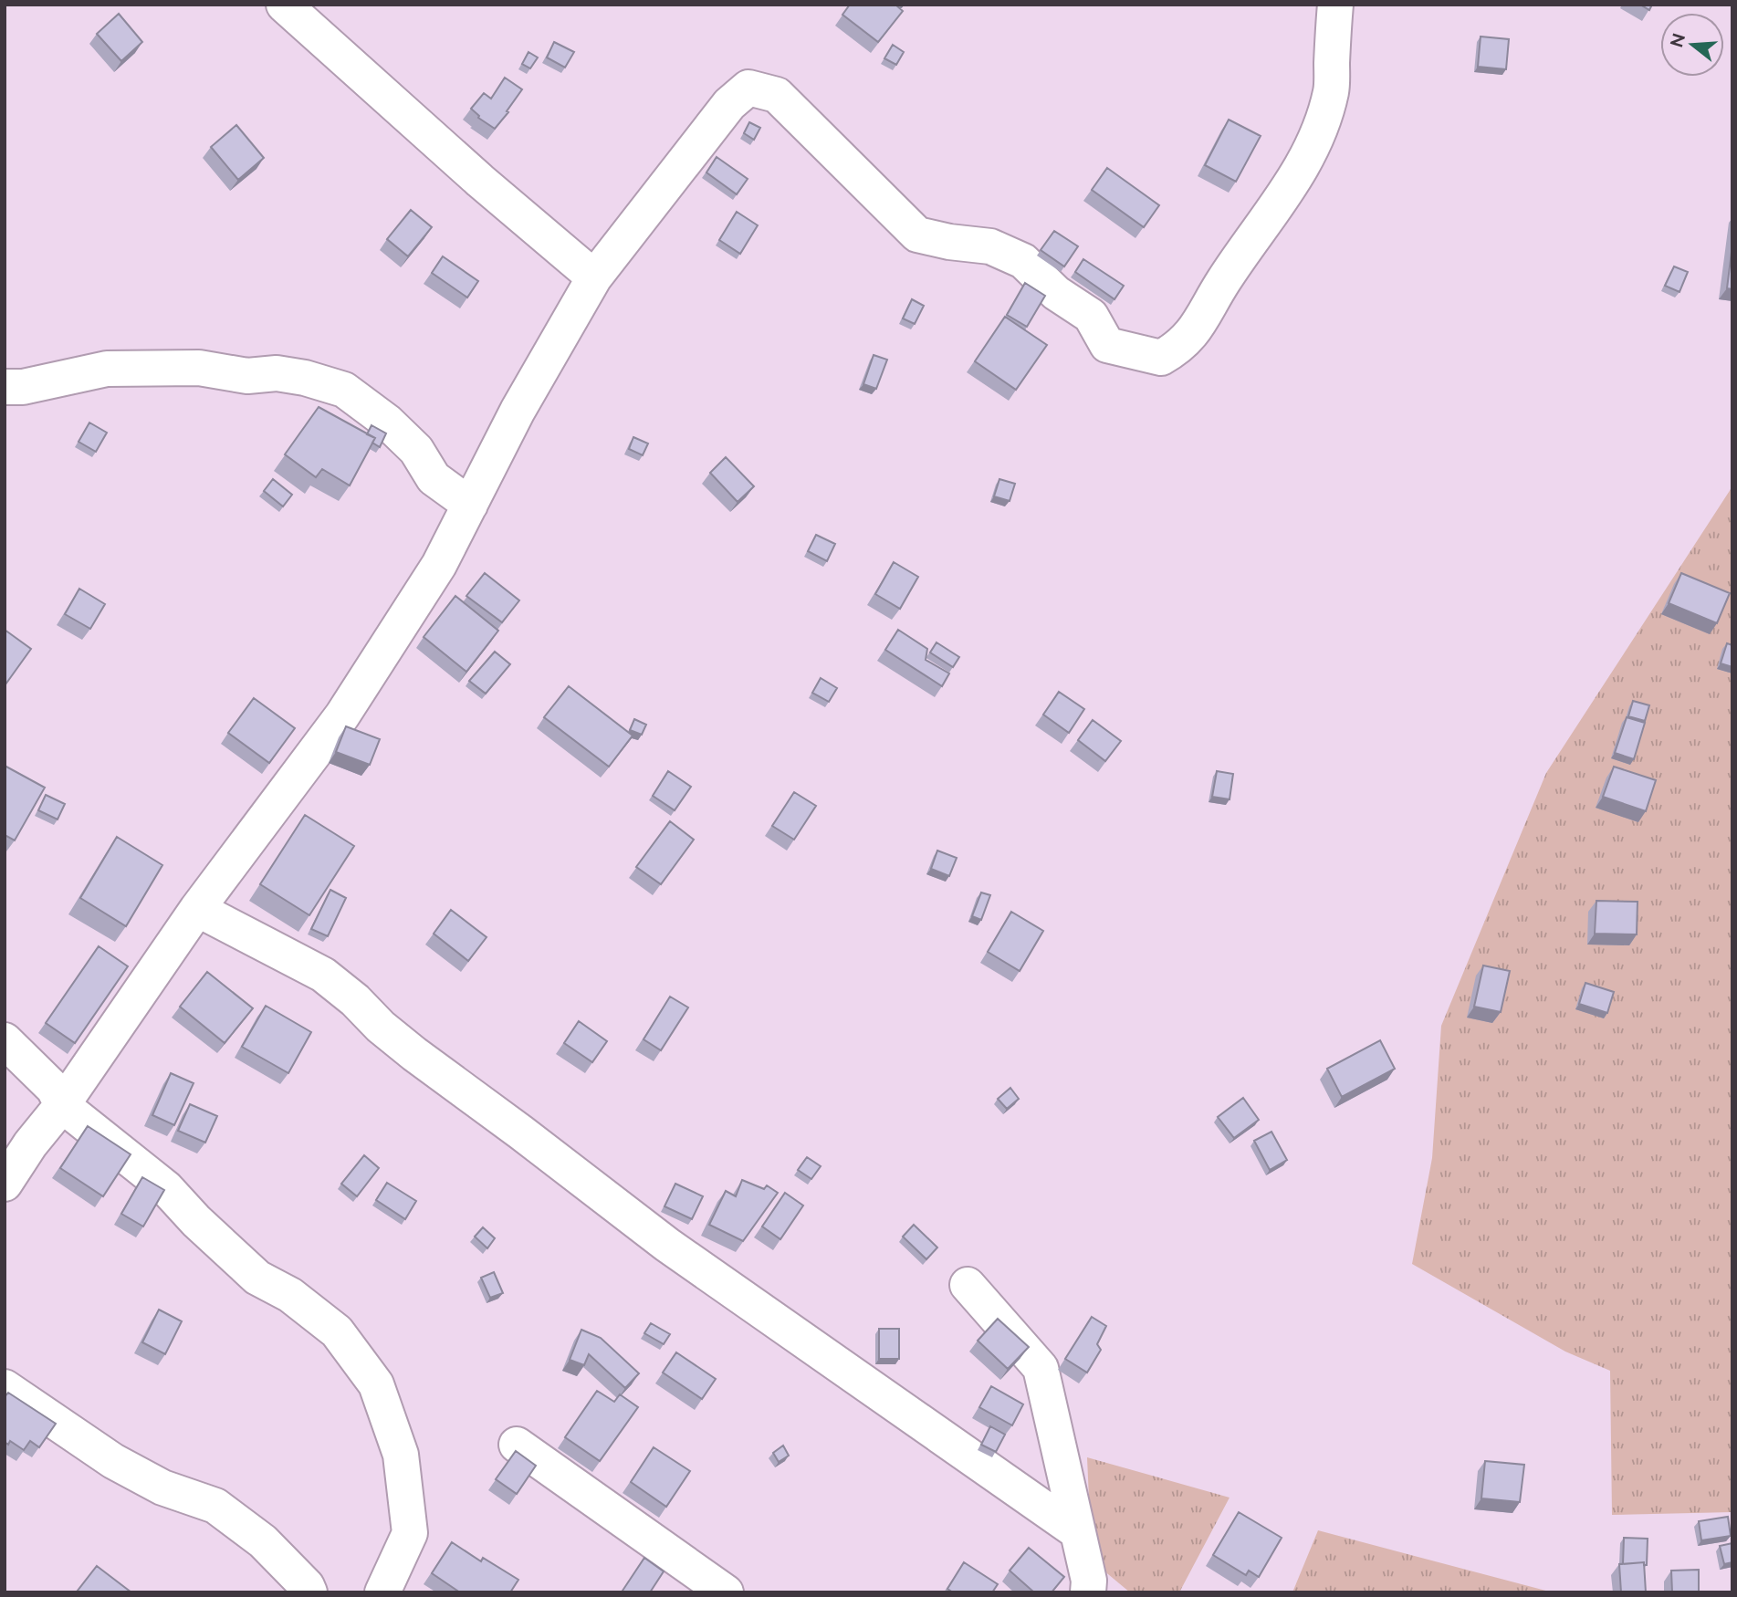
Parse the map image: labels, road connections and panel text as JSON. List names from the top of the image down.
{
  "north": "left"
}
